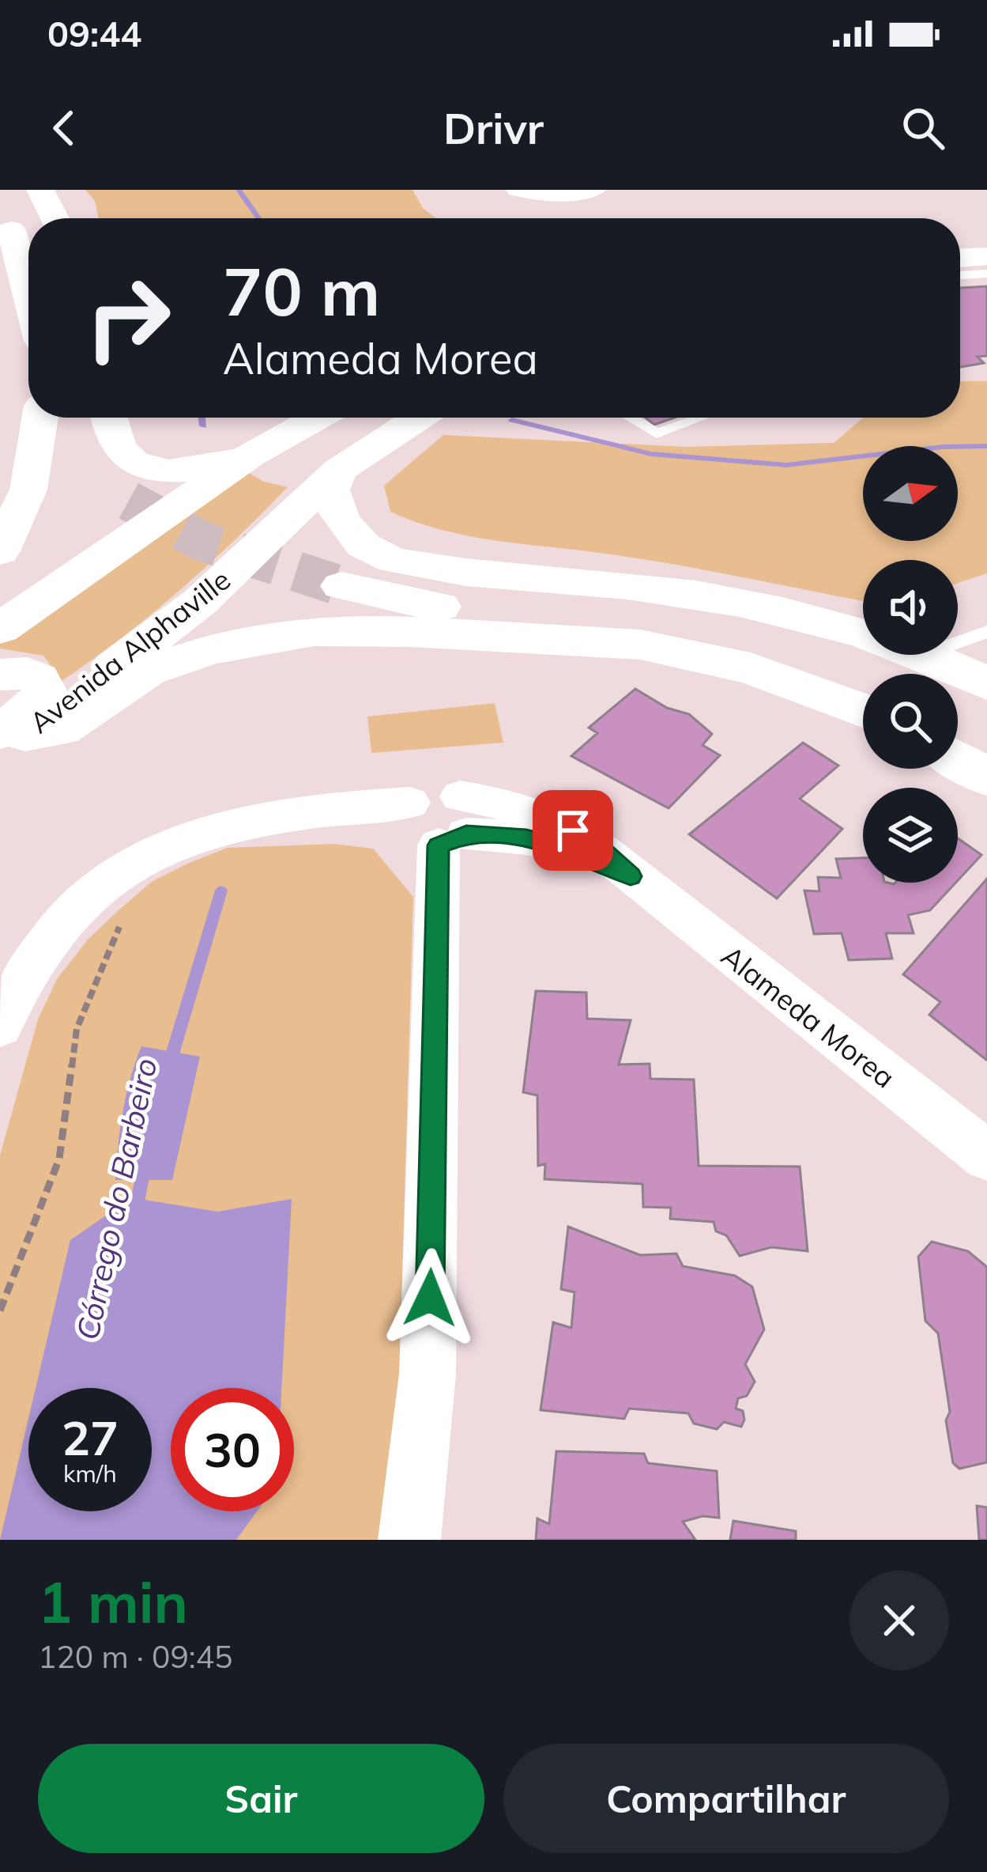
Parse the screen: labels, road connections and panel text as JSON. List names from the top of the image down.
{
  "streets": {
    "main road": ["Avenida Alphaville"],
    "street": ["Alameda Morea"]
  },
  "water": ["Córrego do Barbeiro"],
  "north": "right",
  "page": {
    "status": "09:44",
    "header": "Drivr",
    "turn": ["70 m", "Alameda Morea"],
    "speed": "27 km/h",
    "limit": "30",
    "heading": ["1 min", "120 m · 09:45"],
    "buttons": ["Sair", "Compartilhar"]
  }
}
